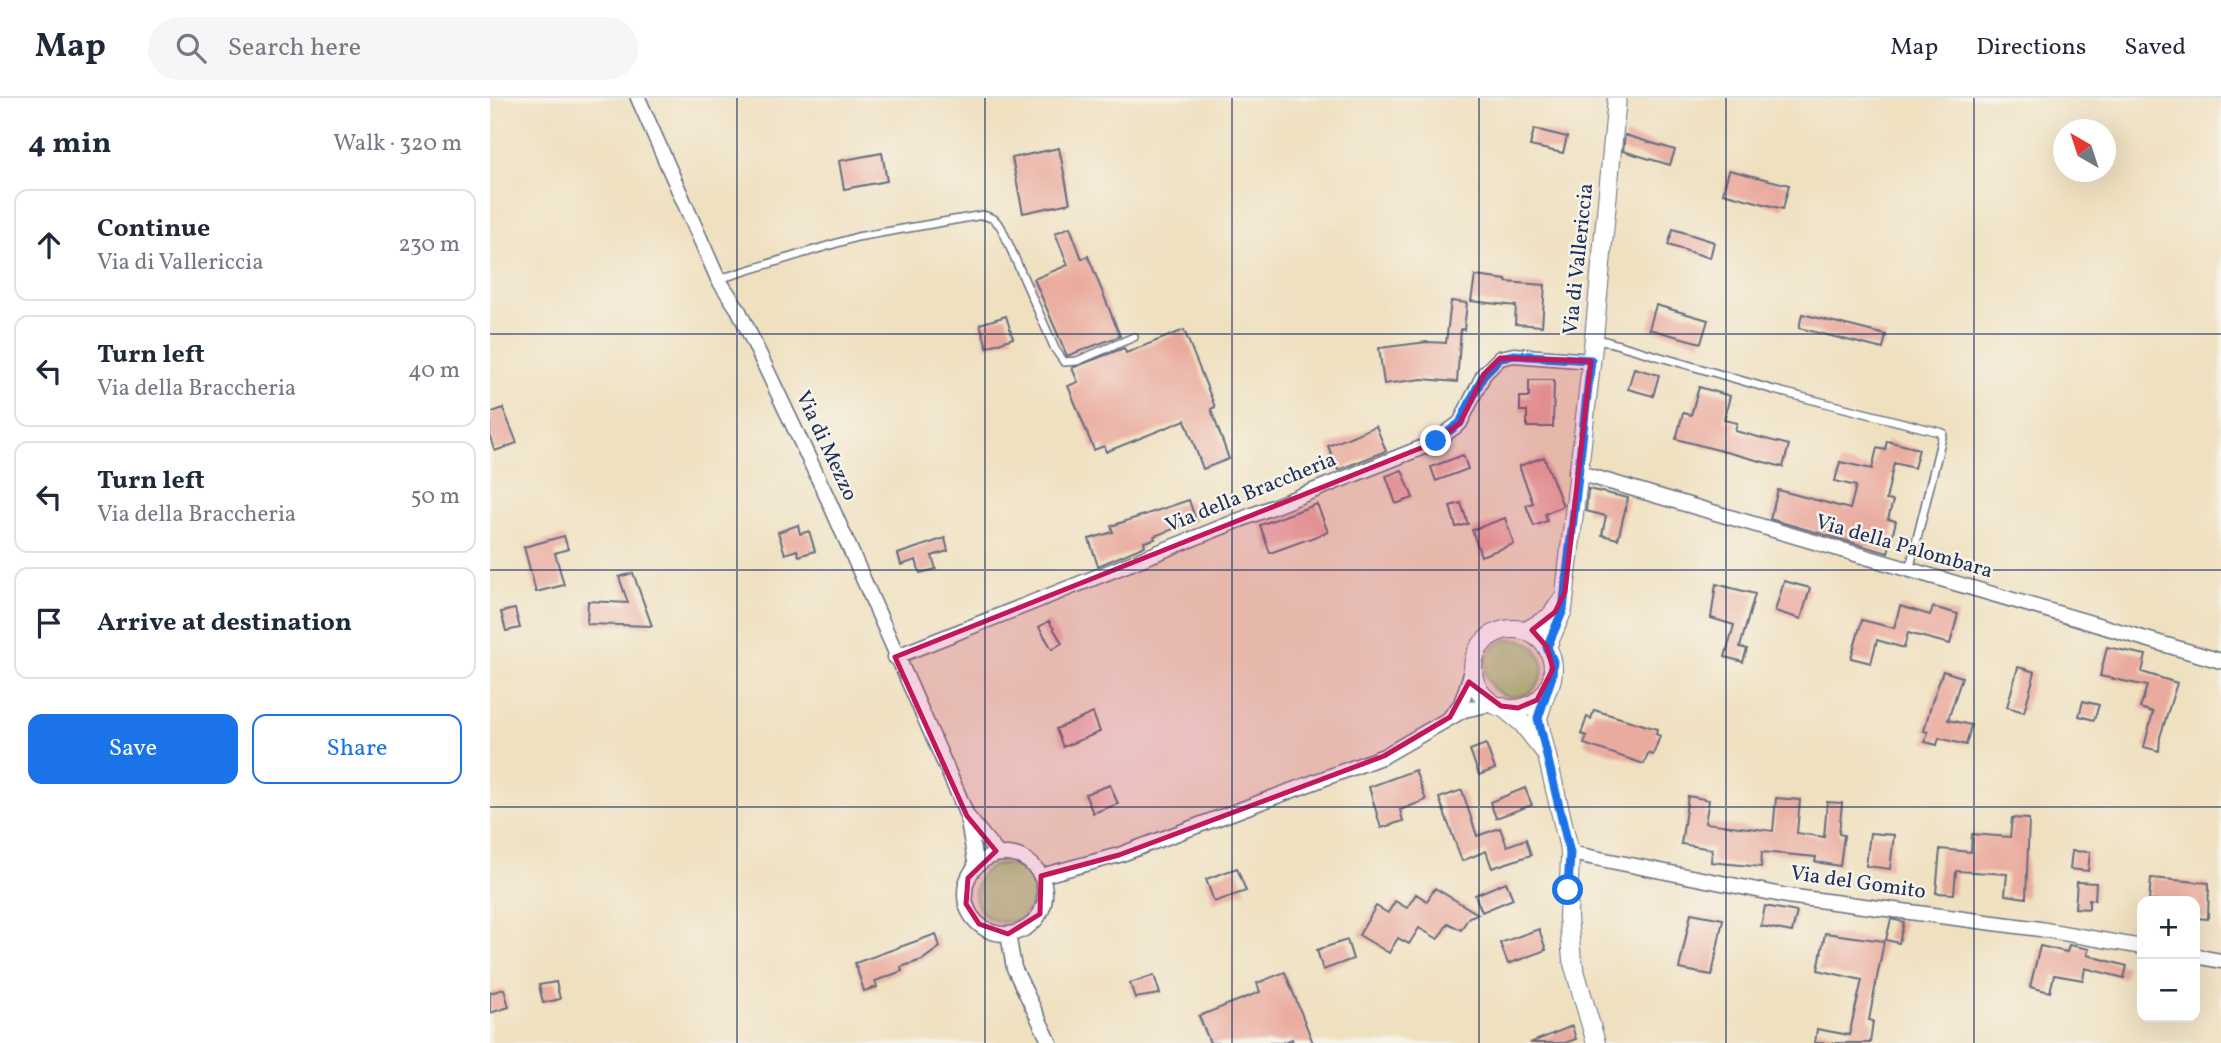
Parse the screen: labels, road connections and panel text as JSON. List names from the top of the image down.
{
  "streets": {
    "street": [
      "Via di Vallericcia",
      "Via di Mezzo",
      "Via della Braccheria",
      "Via della Palombara",
      "Via del Gomito"
    ]
  },
  "crossings": [
    ["Via di Vallericcia", "Via della Braccheria"],
    ["Via di Vallericcia", "Via della Palombara"],
    ["Via di Vallericcia", "Via del Gomito"],
    ["Via di Mezzo", "Via della Braccheria"]
  ],
  "north": "top left",
  "page": {
    "header": "Map",
    "search": "Search here",
    "nav": ["Map", "Directions", "Saved"],
    "heading": ["4 min", "Walk · 320 m"],
    "list": [
      ["Continue", "Via di Vallericcia", "230 m"],
      ["Turn left", "Via della Braccheria", "40 m"],
      ["Turn left", "Via della Braccheria", "50 m"],
      "Arrive at destination"
    ],
    "buttons": ["Save", "Share"],
    "map_buttons": ["+", "−"]
  }
}
